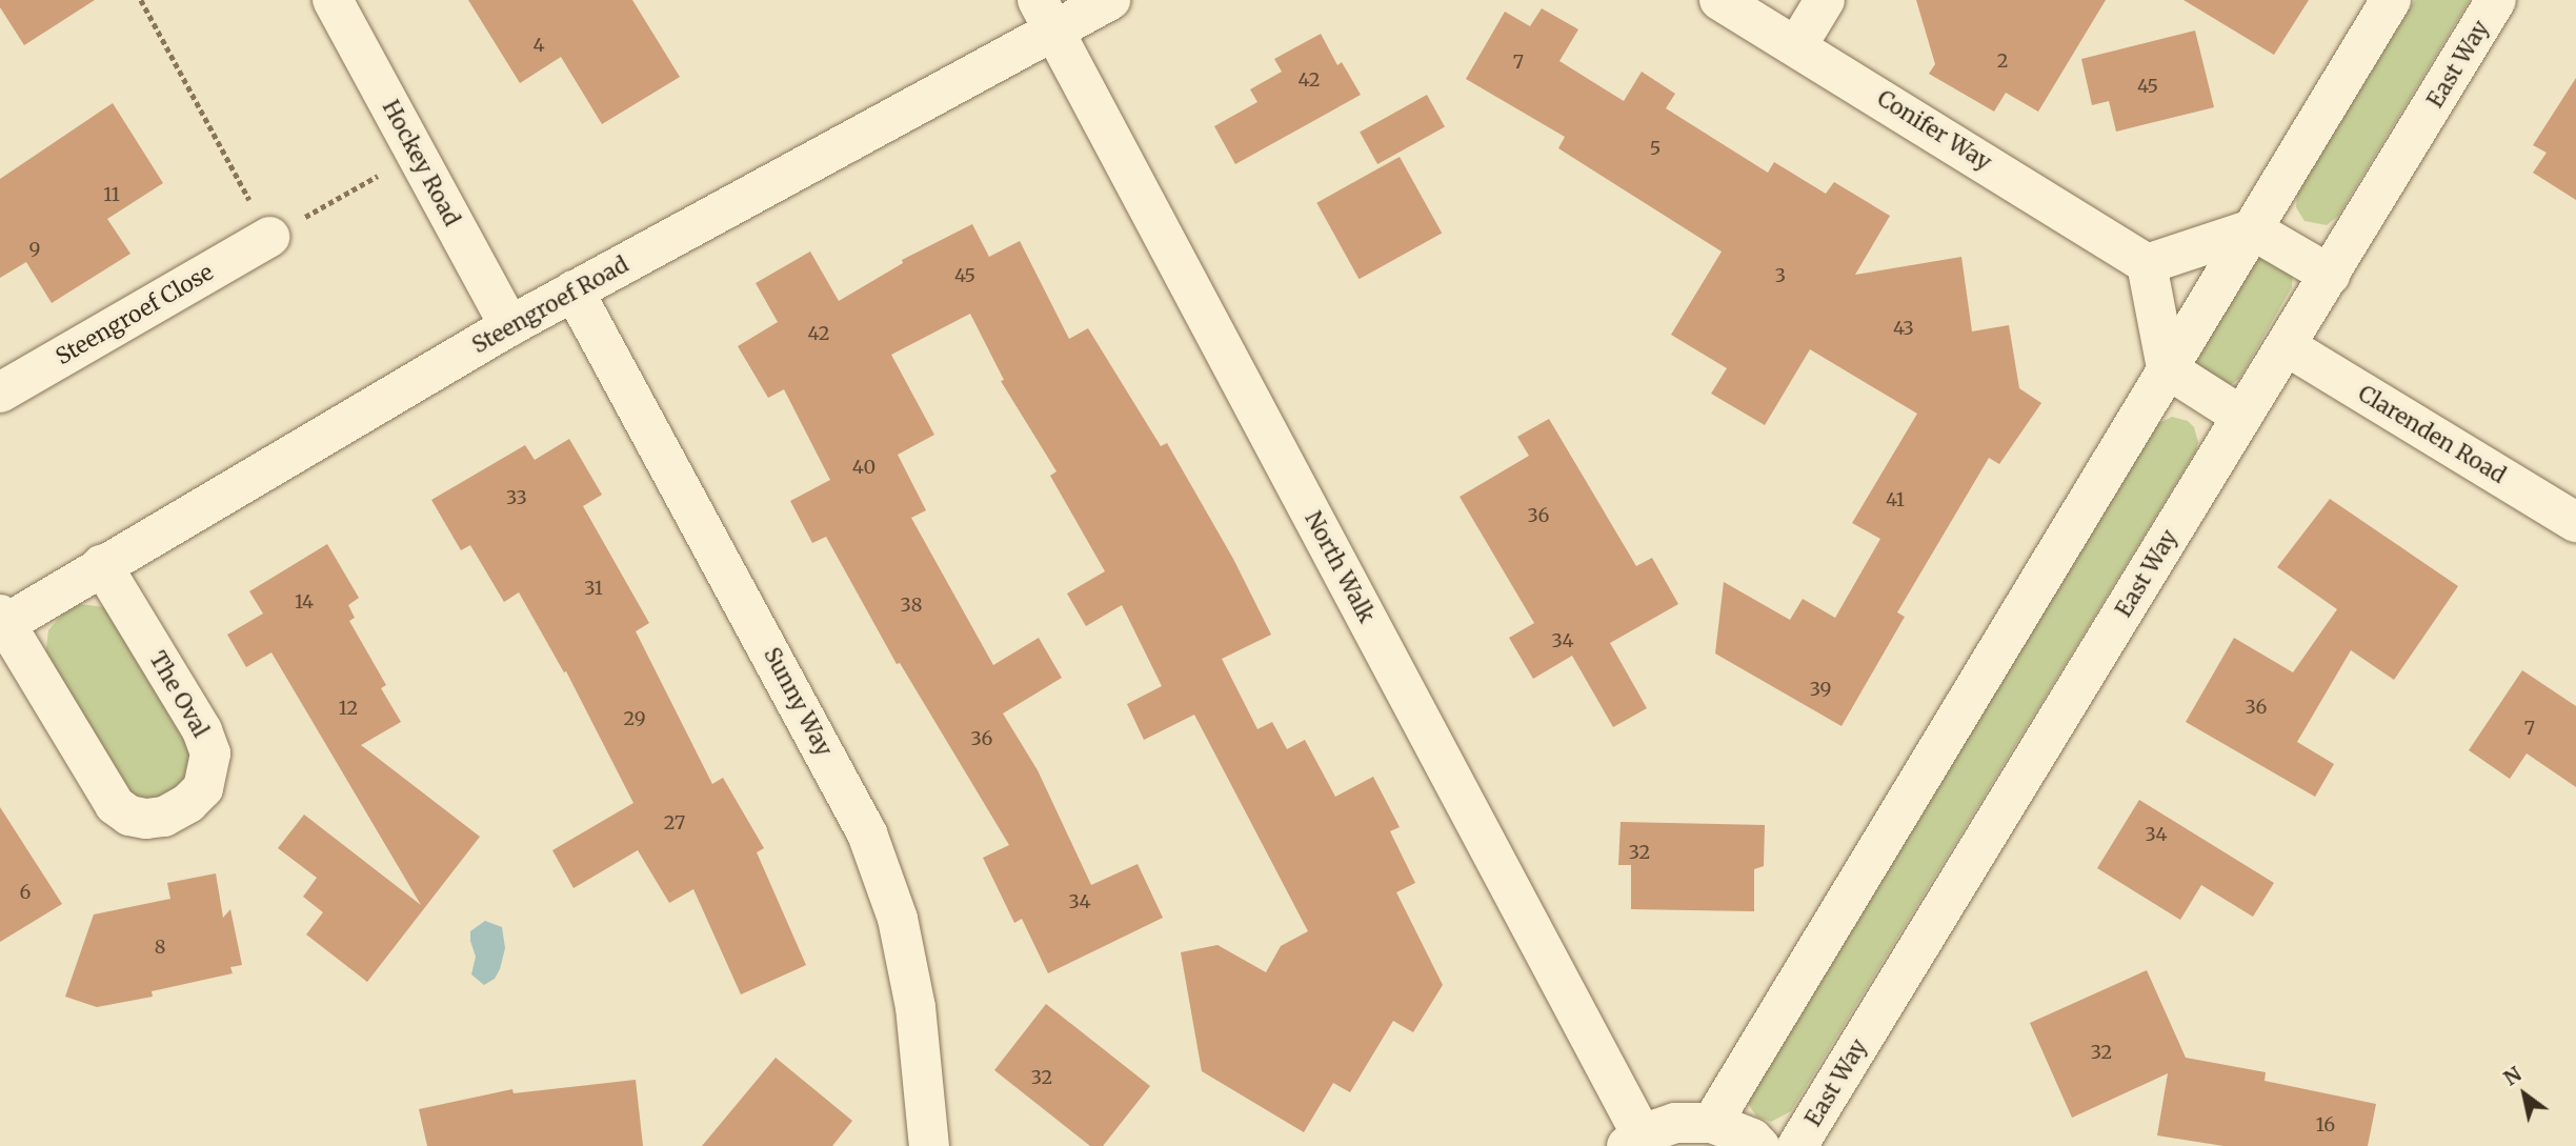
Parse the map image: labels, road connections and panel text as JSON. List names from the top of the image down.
{
  "streets": {
    "street": [
      "East Way",
      "Conifer Way",
      "Hockey Road",
      "Steengroef Road",
      "Steengroef Close",
      "Clarenden Road",
      "North Walk",
      "The Oval",
      "Sunny Way"
    ]
  },
  "crossings": [
    ["East Way", "Clarenden Road"],
    ["Hockey Road", "Steengroef Road"],
    ["Steengroef Road", "North Walk"],
    ["Steengroef Road", "The Oval"],
    ["Steengroef Road", "Sunny Way"]
  ],
  "house_numbers": [
    "4",
    "2",
    "7",
    "42",
    "45",
    "5",
    "11",
    "9",
    "45",
    "3",
    "43",
    "42",
    "40",
    "33",
    "41",
    "36",
    "31",
    "14",
    "38",
    "34",
    "39",
    "36",
    "12",
    "29",
    "7",
    "36",
    "27",
    "34",
    "32",
    "6",
    "34",
    "8",
    "32",
    "32",
    "16"
  ],
  "north": "top left"
}
